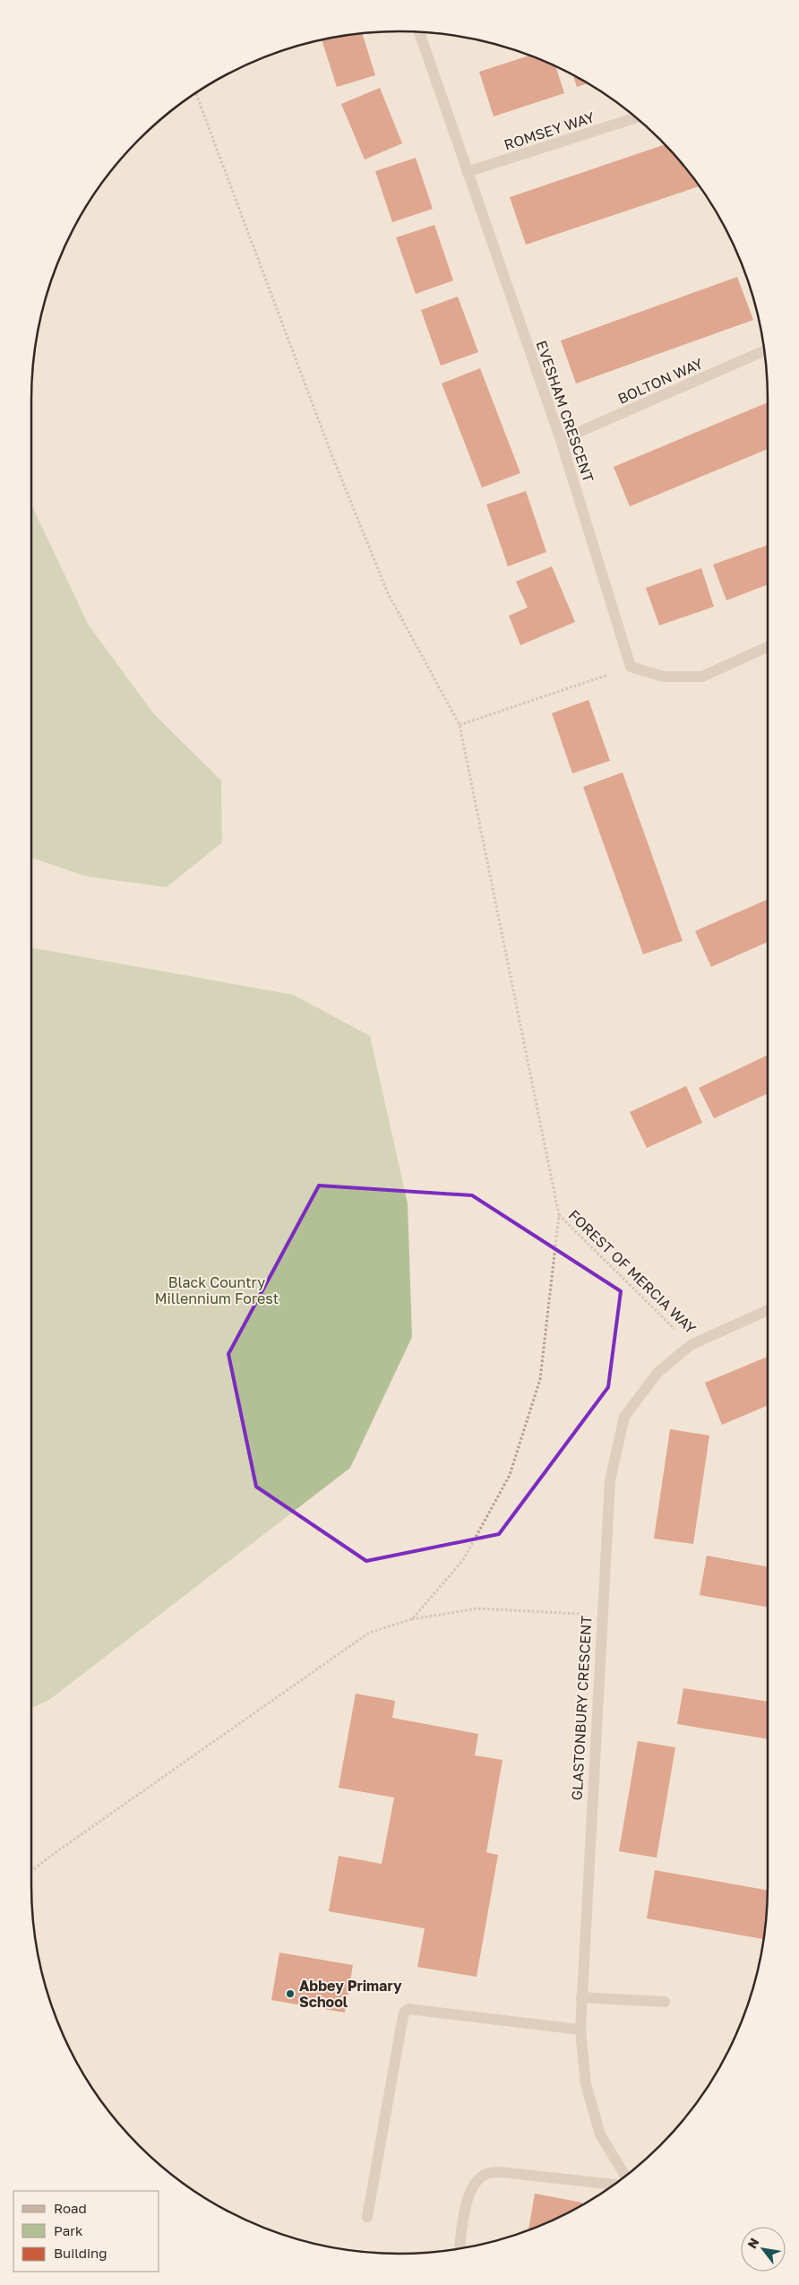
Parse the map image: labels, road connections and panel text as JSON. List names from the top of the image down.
{
  "streets": {
    "street": [
      "ROMSEY WAY",
      "BOLTON WAY",
      "EVESHAM CRESCENT",
      "GLASTONBURY CRESCENT"
    ],
    "path": ["FOREST OF MERCIA WAY"]
  },
  "crossings": [
    ["ROMSEY WAY", "EVESHAM CRESCENT"],
    ["BOLTON WAY", "EVESHAM CRESCENT"],
    ["FOREST OF MERCIA WAY", "GLASTONBURY CRESCENT"]
  ],
  "parks": ["Black Country Millennium Forest"],
  "places": ["Abbey Primary School"],
  "legend": ["Road", "Park", "Building"],
  "north": "top left"
}
